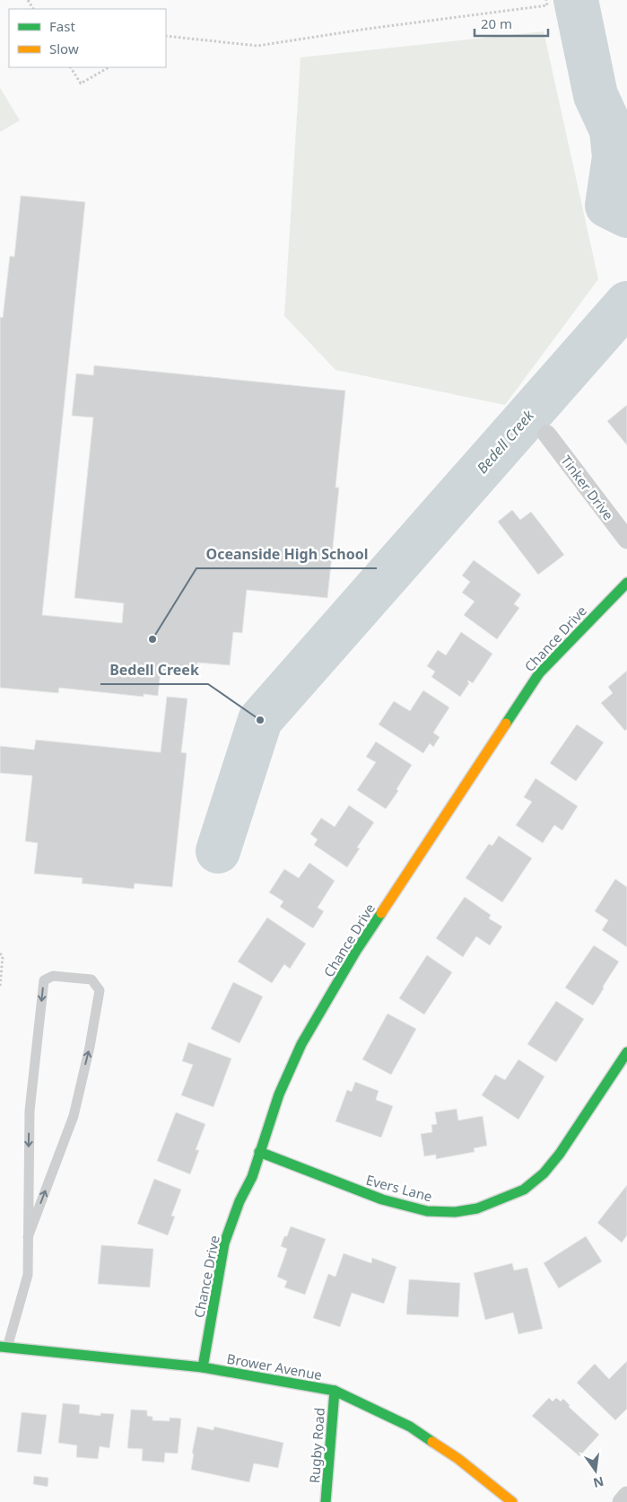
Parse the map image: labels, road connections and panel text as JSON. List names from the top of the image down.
{
  "streets": {
    "street": [
      "Tinker Drive",
      "Chance Drive",
      "Evers Lane",
      "Brower Avenue",
      "Rugby Road"
    ]
  },
  "crossings": [
    ["Chance Drive", "Evers Lane"],
    ["Chance Drive", "Brower Avenue"],
    ["Brower Avenue", "Rugby Road"]
  ],
  "water": ["Bedell Creek"],
  "places": ["Oceanside High School", "Bedell Creek"],
  "legend": ["Fast", "Slow"],
  "scale_bar": "20 m",
  "north": "bottom"
}
